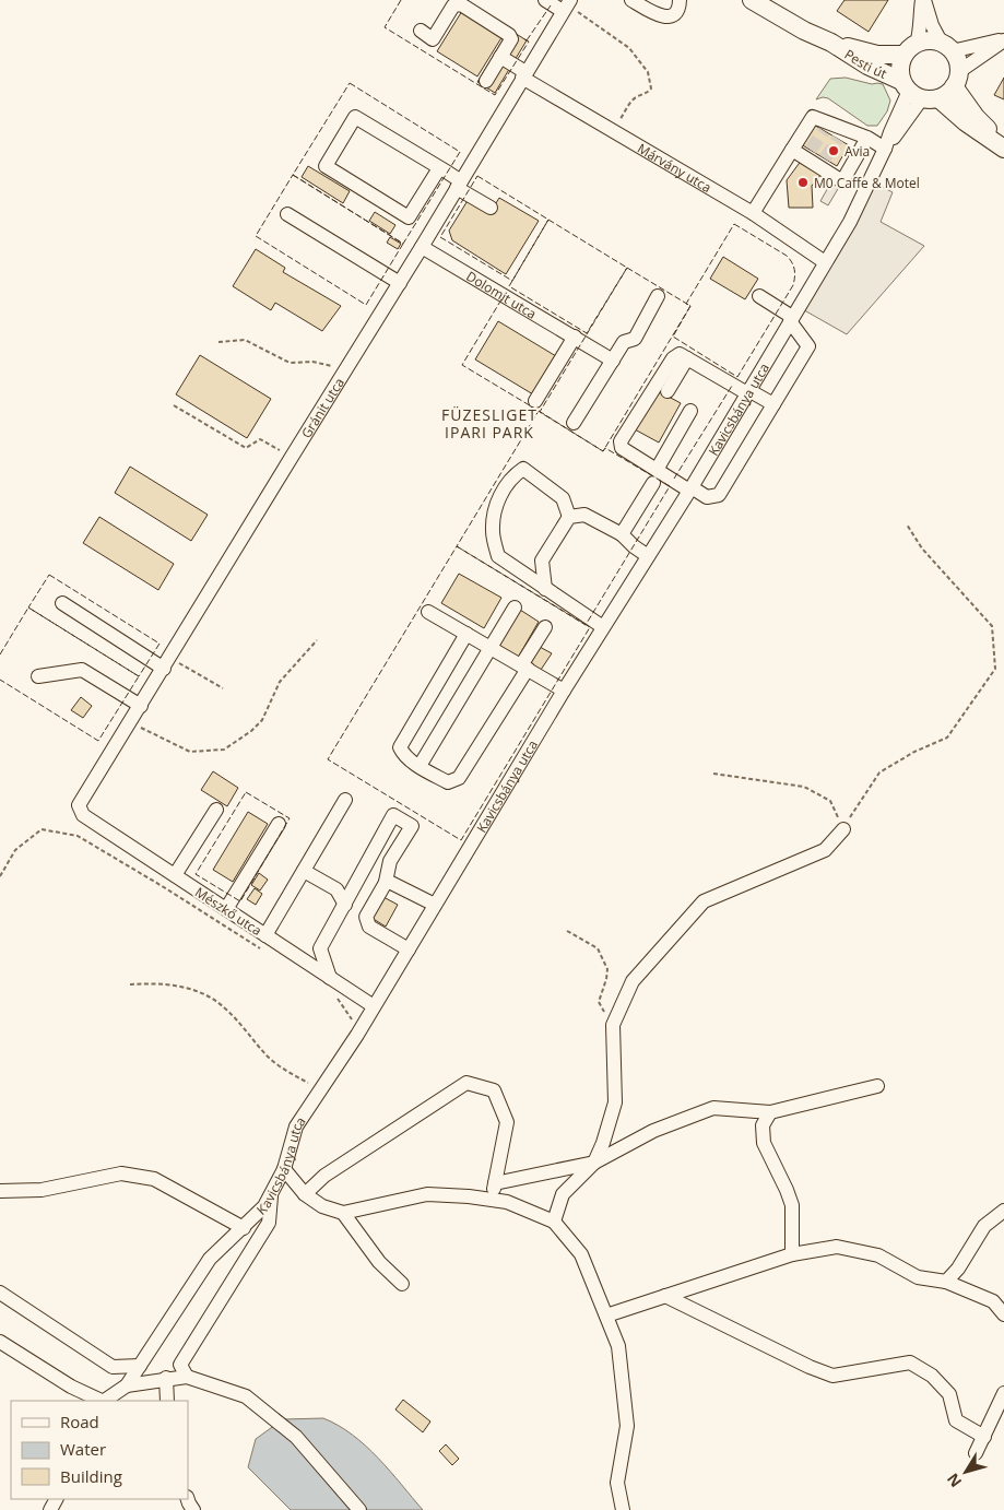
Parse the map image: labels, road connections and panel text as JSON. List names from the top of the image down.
{
  "streets": {
    "main road": ["Pesti út"],
    "street": [
      "Márvány utca",
      "Dolomit utca",
      "Gránit utca",
      "Kavicsbánya utca",
      "Mészkő utca"
    ]
  },
  "crossings": [
    ["Pesti út", "Kavicsbánya utca"],
    ["Márvány utca", "Gránit utca"],
    ["Márvány utca", "Kavicsbánya utca"],
    ["Dolomit utca", "Gránit utca"],
    ["Gránit utca", "Mészkő utca"],
    ["Kavicsbánya utca", "Mészkő utca"]
  ],
  "districts": ["FÜZESLIGET IPARI PARK"],
  "places": ["Avia", "M0 Caffe & Motel"],
  "legend": ["Road", "Water", "Building"],
  "north": "bottom left"
}
